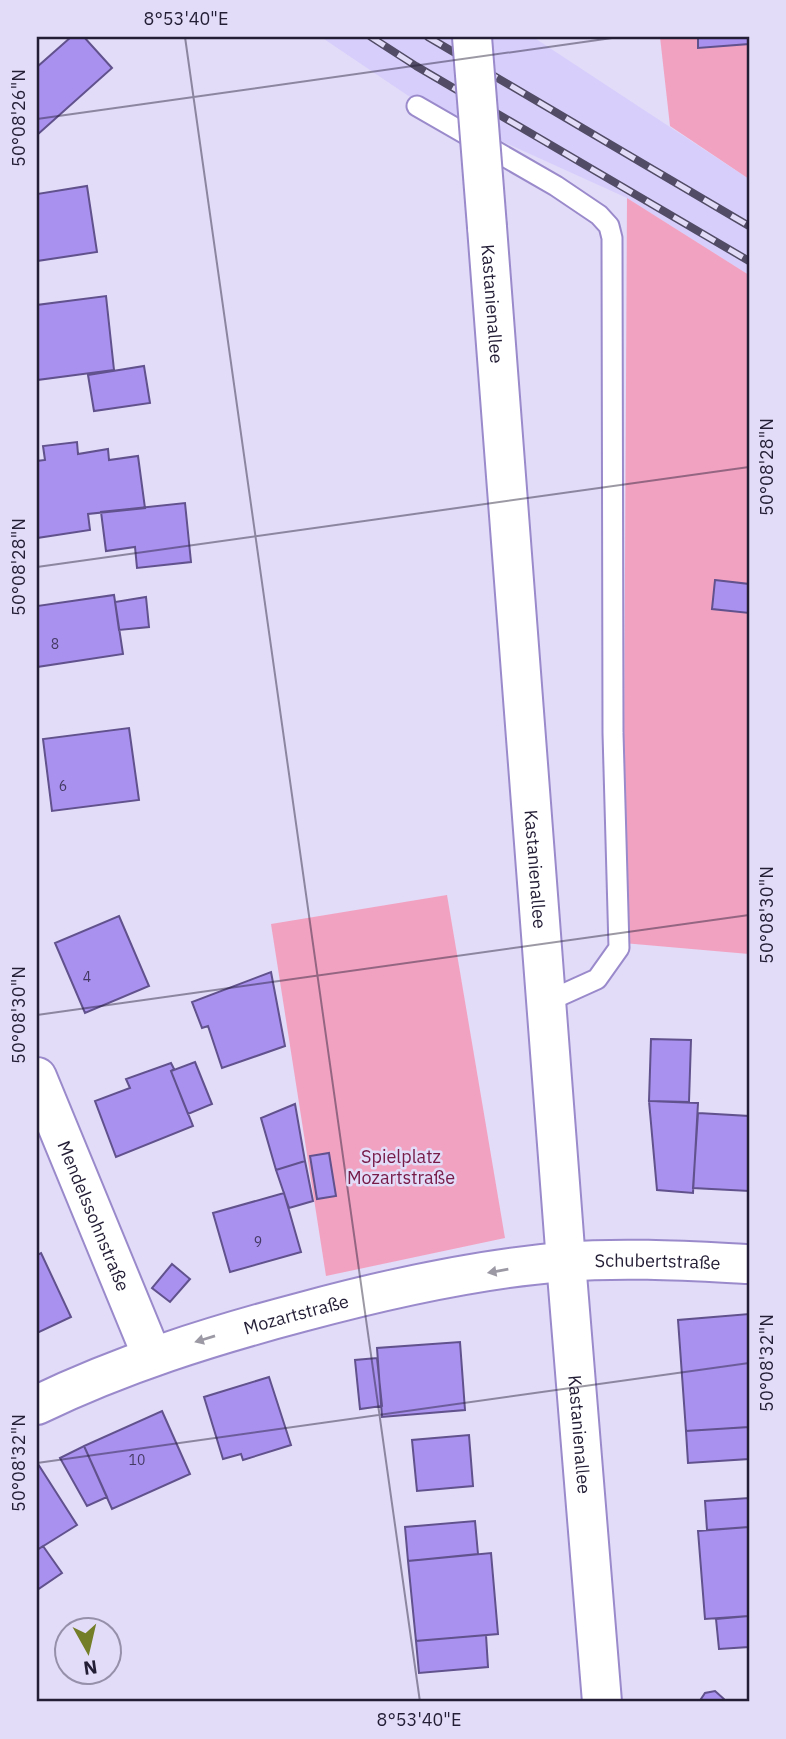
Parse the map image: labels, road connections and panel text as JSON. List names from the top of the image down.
{
  "streets": {
    "street": [
      "Kastanienallee",
      "Mendelssohnstraße",
      "Schubertstraße",
      "Mozartstraße"
    ]
  },
  "crossings": [
    ["Kastanienallee", "Schubertstraße"],
    ["Kastanienallee", "Mozartstraße"],
    ["Mendelssohnstraße", "Mozartstraße"],
    ["Schubertstraße", "Mozartstraße"]
  ],
  "one_way": ["Mozartstraße"],
  "parks": ["Spielplatz Mozartstraße"],
  "house_numbers": [
    "8",
    "6",
    "4",
    "9",
    "10"
  ],
  "north": "bottom",
  "coordinates": [
    "8°53'40\"E",
    "50°08'26\"N",
    "50°08'28\"N",
    "50°08'30\"N",
    "50°08'32\"N"
  ]
}
